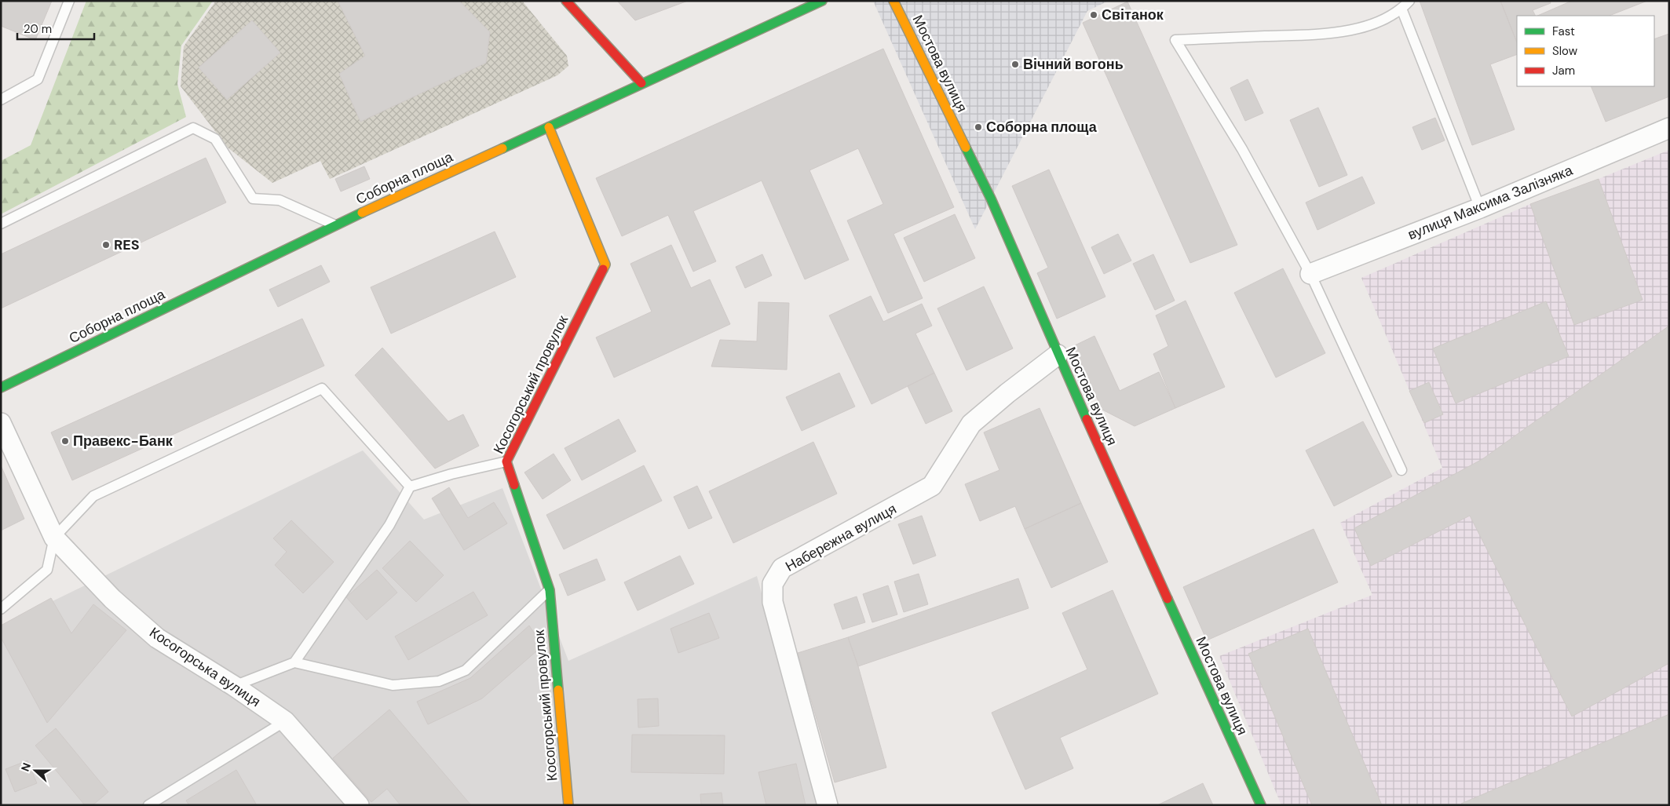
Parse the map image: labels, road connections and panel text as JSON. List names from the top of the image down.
{
  "streets": {
    "street": [
      "Мостова вулиця",
      "Соборна площа",
      "вулиця Максима Залізняка",
      "Косогорський провулок",
      "Набережна вулиця",
      "Косогорська вулиця"
    ]
  },
  "crossings": [
    ["Мостова вулиця", "Набережна вулиця"],
    ["Соборна площа", "Косогорський провулок"]
  ],
  "places": [
    "Світанок",
    "Вічний вогонь",
    "Соборна площа",
    "RES",
    "Правекс-Банк"
  ],
  "legend": ["Fast", "Slow", "Jam"],
  "scale_bar": "20 m",
  "north": "left"
}
